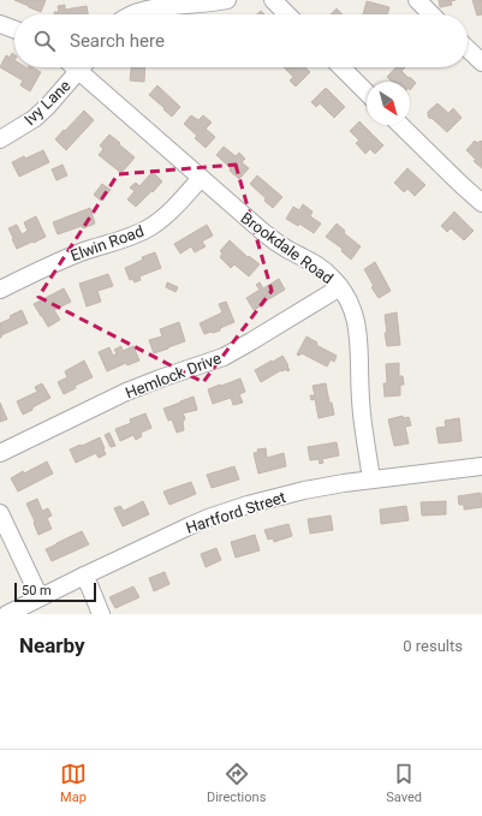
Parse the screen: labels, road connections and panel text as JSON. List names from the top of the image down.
{
  "streets": {
    "street": [
      "Ivy Lane",
      "Elwin Road",
      "Brookdale Road",
      "Hemlock Drive",
      "Hartford Street"
    ]
  },
  "crossings": [
    ["Elwin Road", "Brookdale Road"],
    ["Brookdale Road", "Hemlock Drive"],
    ["Brookdale Road", "Hartford Street"]
  ],
  "scale_bar": "50 m",
  "north": "bottom right",
  "page": {
    "search": "Search here",
    "scale": "50 m",
    "heading": ["Nearby", "0 results"],
    "nav": ["Map", "Directions", "Saved"]
  }
}
